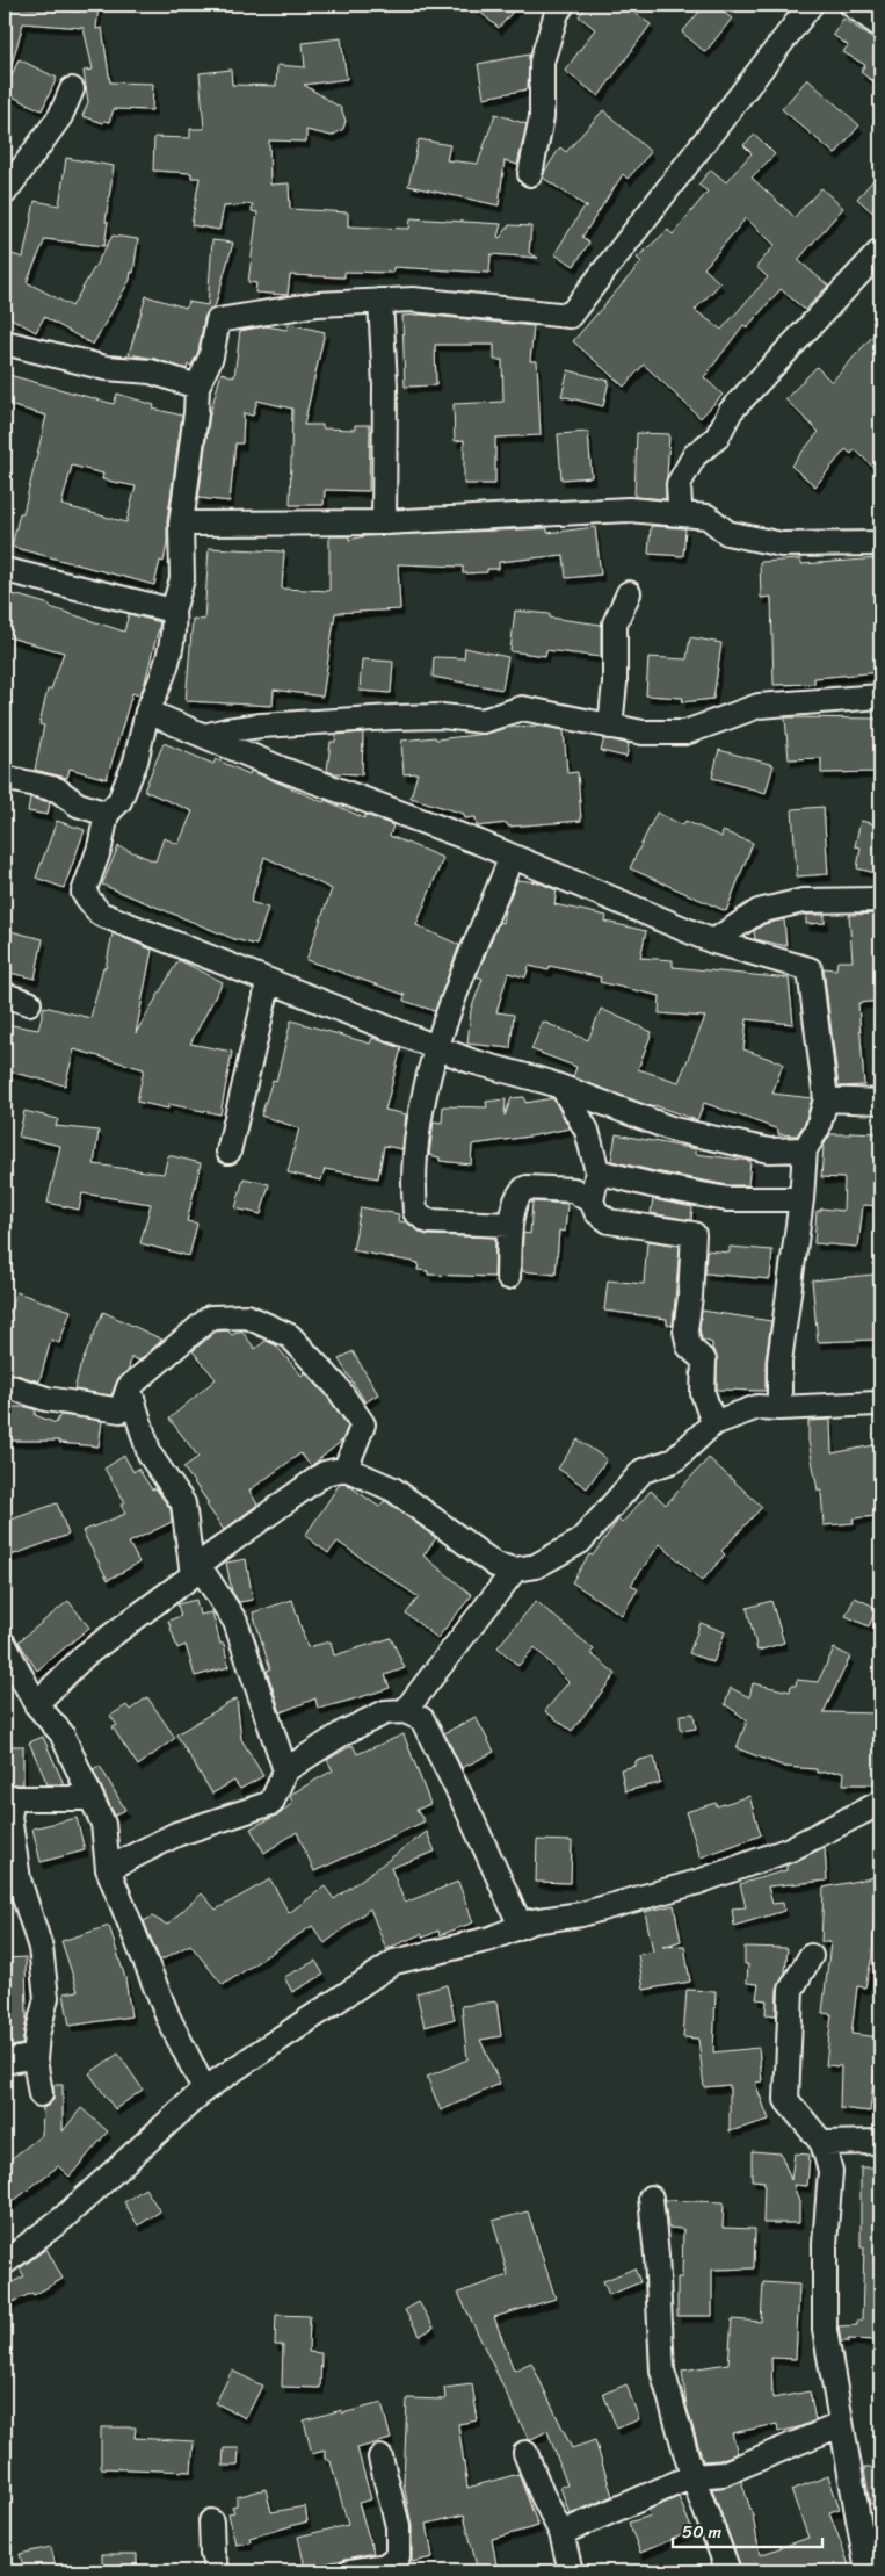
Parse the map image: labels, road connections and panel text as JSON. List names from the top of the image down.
{
  "scale_bar": "50 m"
}
